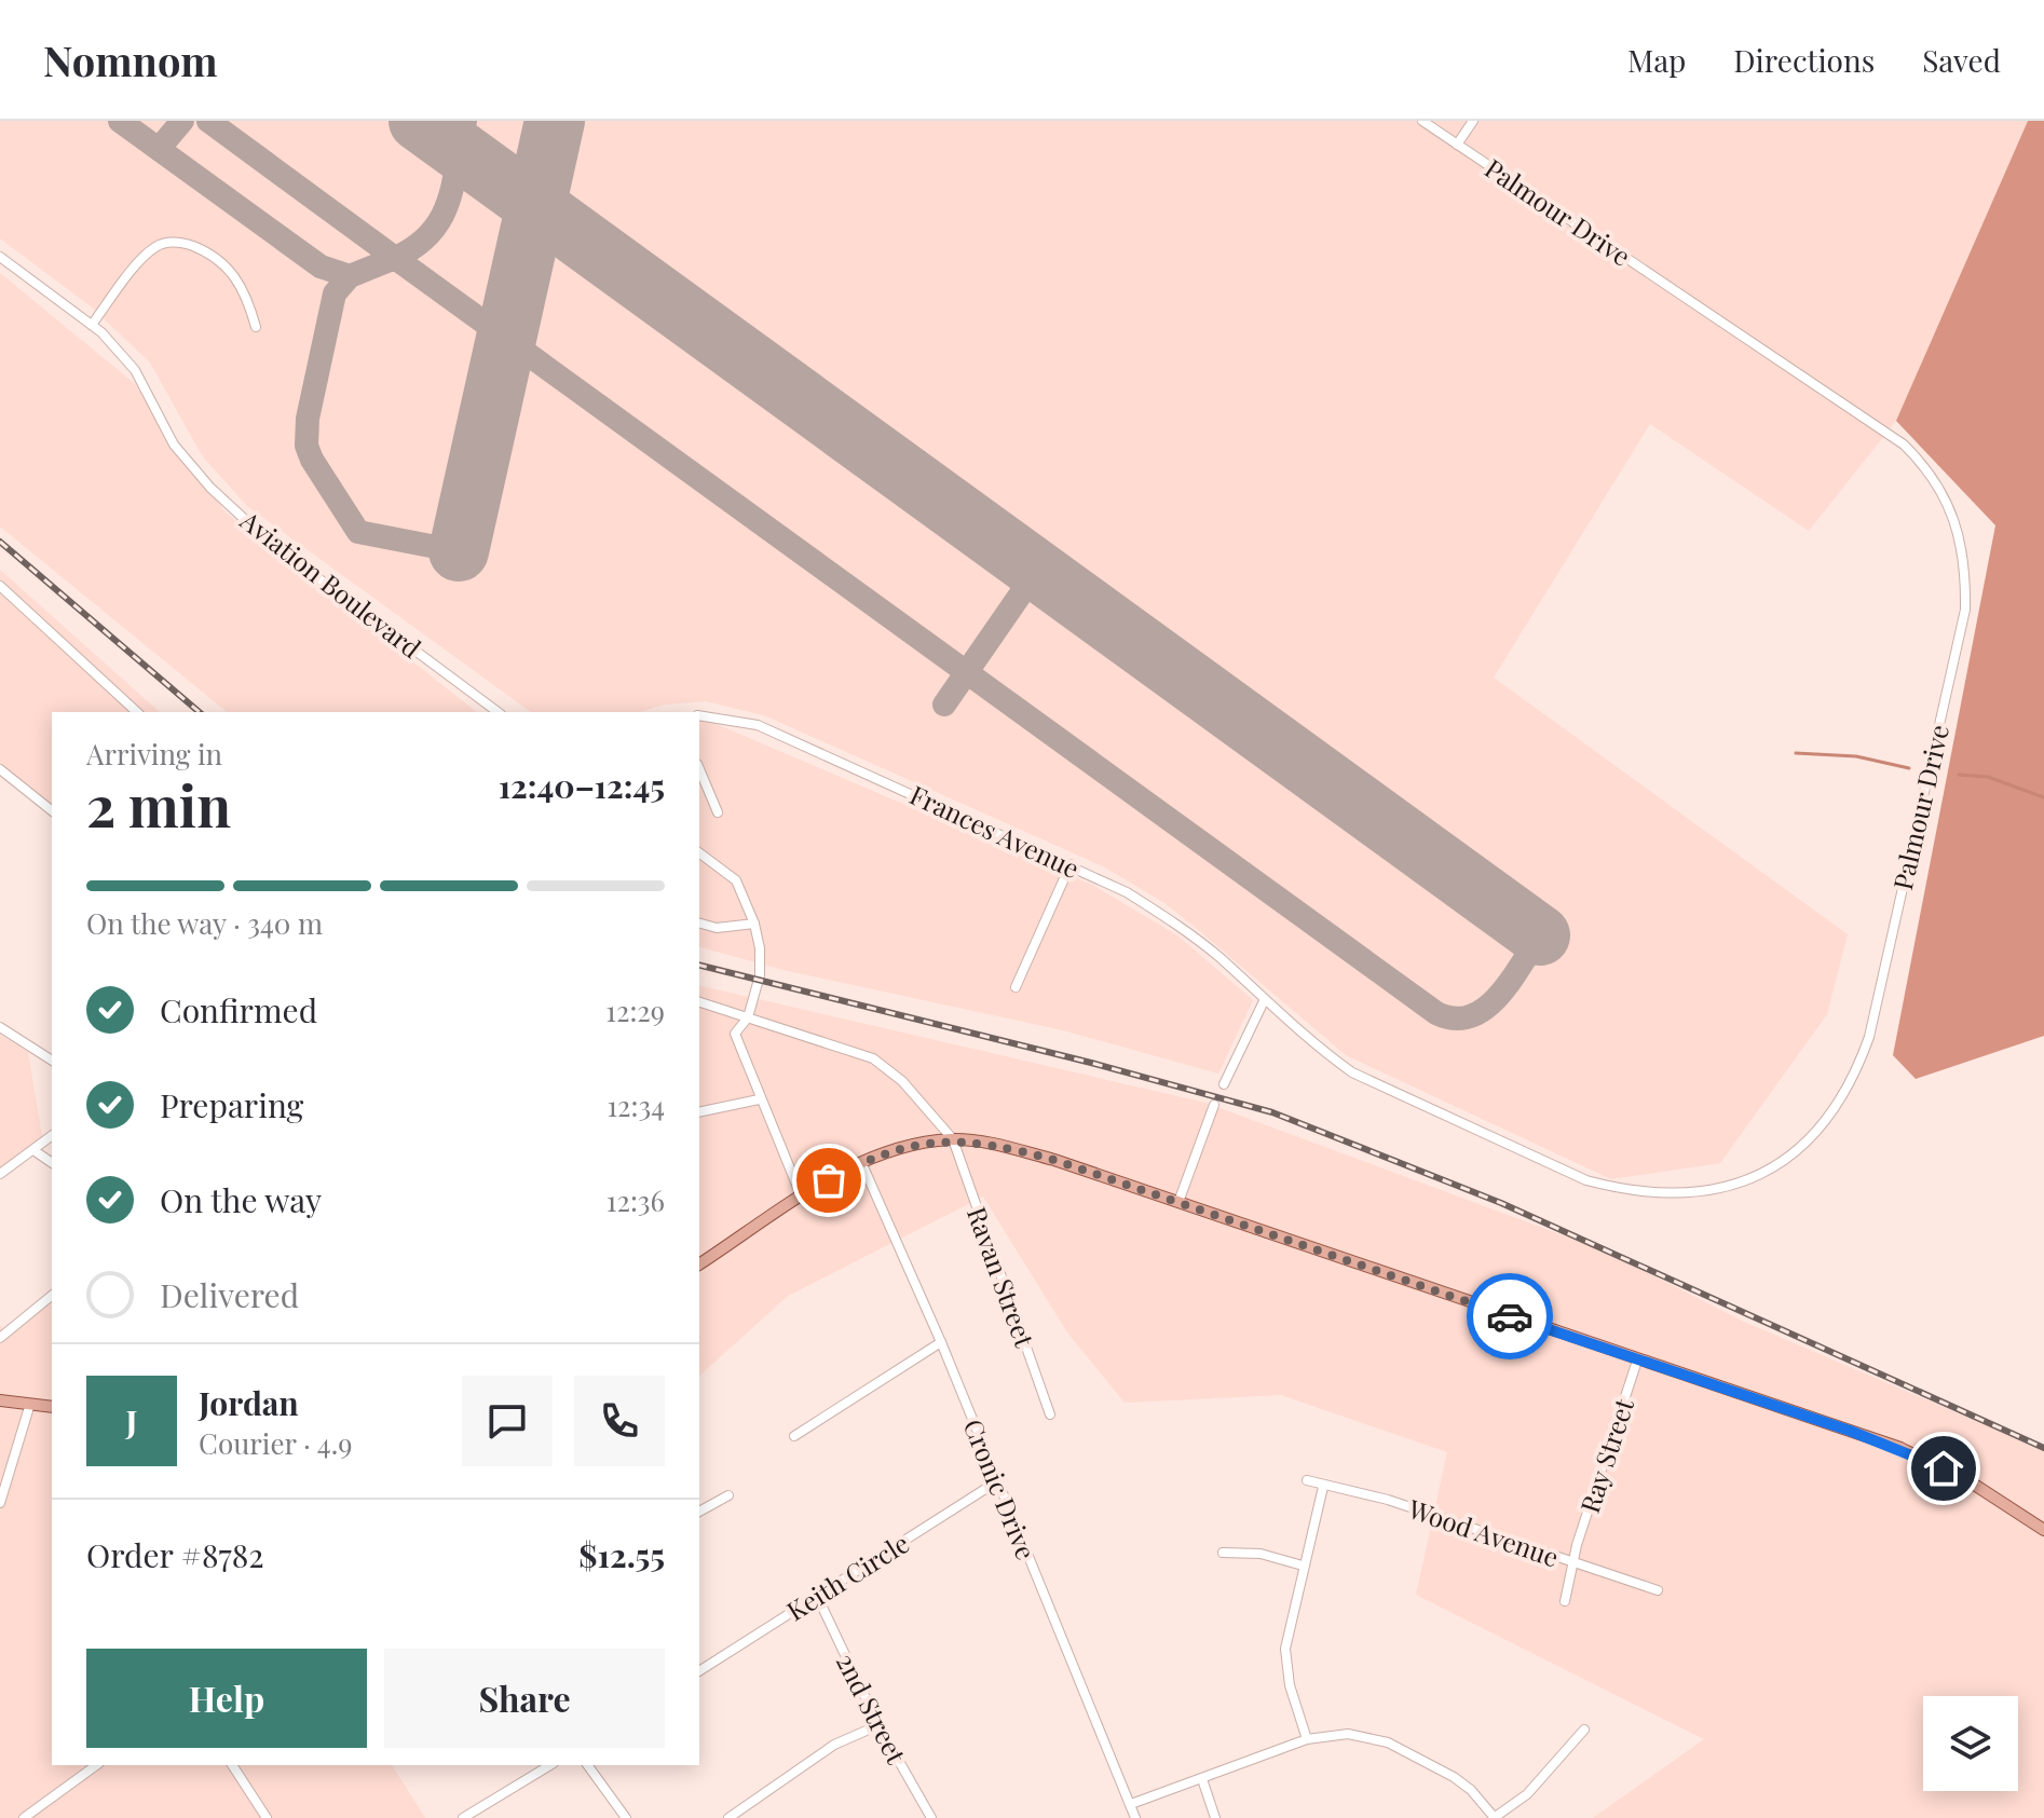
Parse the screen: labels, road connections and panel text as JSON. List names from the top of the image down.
{
  "streets": {
    "street": [
      "Palmour Drive",
      "Aviation Boulevard",
      "Frances Avenue",
      "Ravan Street",
      "Ray Street",
      "Cronic Drive",
      "Wood Avenue",
      "Keith Circle",
      "2nd Street"
    ]
  },
  "crossings": [
    ["Palmour Drive", "Frances Avenue"],
    ["Ray Street", "Wood Avenue"],
    ["Cronic Drive", "Keith Circle"],
    ["Keith Circle", "2nd Street"]
  ],
  "page": {
    "header": "Nomnom",
    "nav": ["Map", "Directions", "Saved"],
    "heading": ["2 min", "Arriving in", "12:40–12:45"],
    "panel": [
      "Jordan",
      "Courier · 4.9",
      "Order #8782",
      "$12.55"
    ],
    "bar": "On the way · 340 m",
    "list": [
      ["Confirmed", "12:29"],
      ["Preparing", "12:34"],
      ["On the way", "12:36"],
      "Delivered"
    ],
    "round": "J",
    "buttons": ["Help", "Share"]
  }
}
